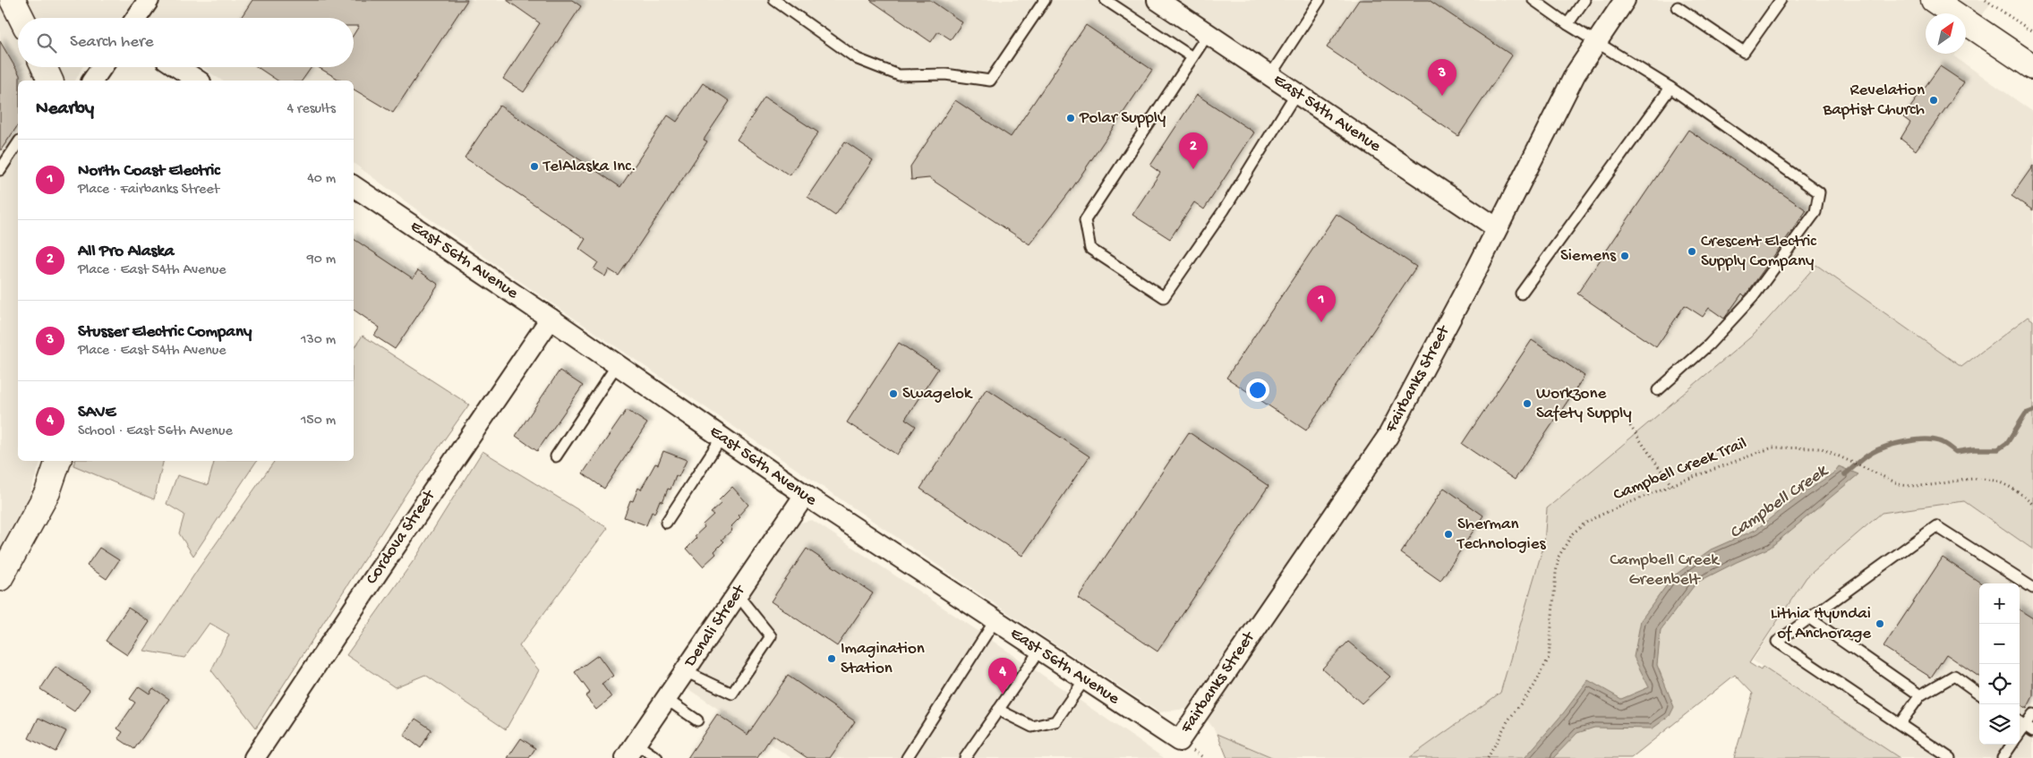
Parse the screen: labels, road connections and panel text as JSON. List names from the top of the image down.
{
  "streets": {
    "street": [
      "East 54th Avenue",
      "East 56th Avenue",
      "Fairbanks Street",
      "Cordova Street",
      "Denali Street"
    ],
    "path": ["Campbell Creek Trail"]
  },
  "crossings": [
    ["East 54th Avenue", "Fairbanks Street"],
    ["East 56th Avenue", "Fairbanks Street"],
    ["East 56th Avenue", "Cordova Street"],
    ["East 56th Avenue", "Denali Street"]
  ],
  "water": ["Campbell Creek"],
  "parks": ["Campbell Creek Greenbelt"],
  "places": [
    "Revelation Baptist Church",
    "Polar Supply",
    "TelAlaska Inc.",
    "Crescent Electric Supply Company",
    "Siemens",
    "Swagelok",
    "Workzone Safety Supply",
    "Sherman Technologies",
    "Lithia Hyundai of Anchorage",
    "Imagination Station"
  ],
  "north": "top right",
  "page": {
    "search": "Search here",
    "pins": [
      "3",
      "2",
      "1",
      "4"
    ],
    "heading": ["Nearby", "4 results"],
    "list": [
      {
        "mark": "1",
        "name": "North Coast Electric",
        "note": "Place · Fairbanks Street",
        "value": "40 m"
      },
      {
        "mark": "2",
        "name": "All Pro Alaska",
        "note": "Place · East 54th Avenue",
        "value": "90 m"
      },
      {
        "mark": "3",
        "name": "Stusser Electric Company",
        "note": "Place · East 54th Avenue",
        "value": "130 m"
      },
      {
        "mark": "4",
        "name": "SAVE",
        "note": "School · East 56th Avenue",
        "value": "150 m"
      }
    ],
    "map_buttons": ["+", "−"]
  }
}
